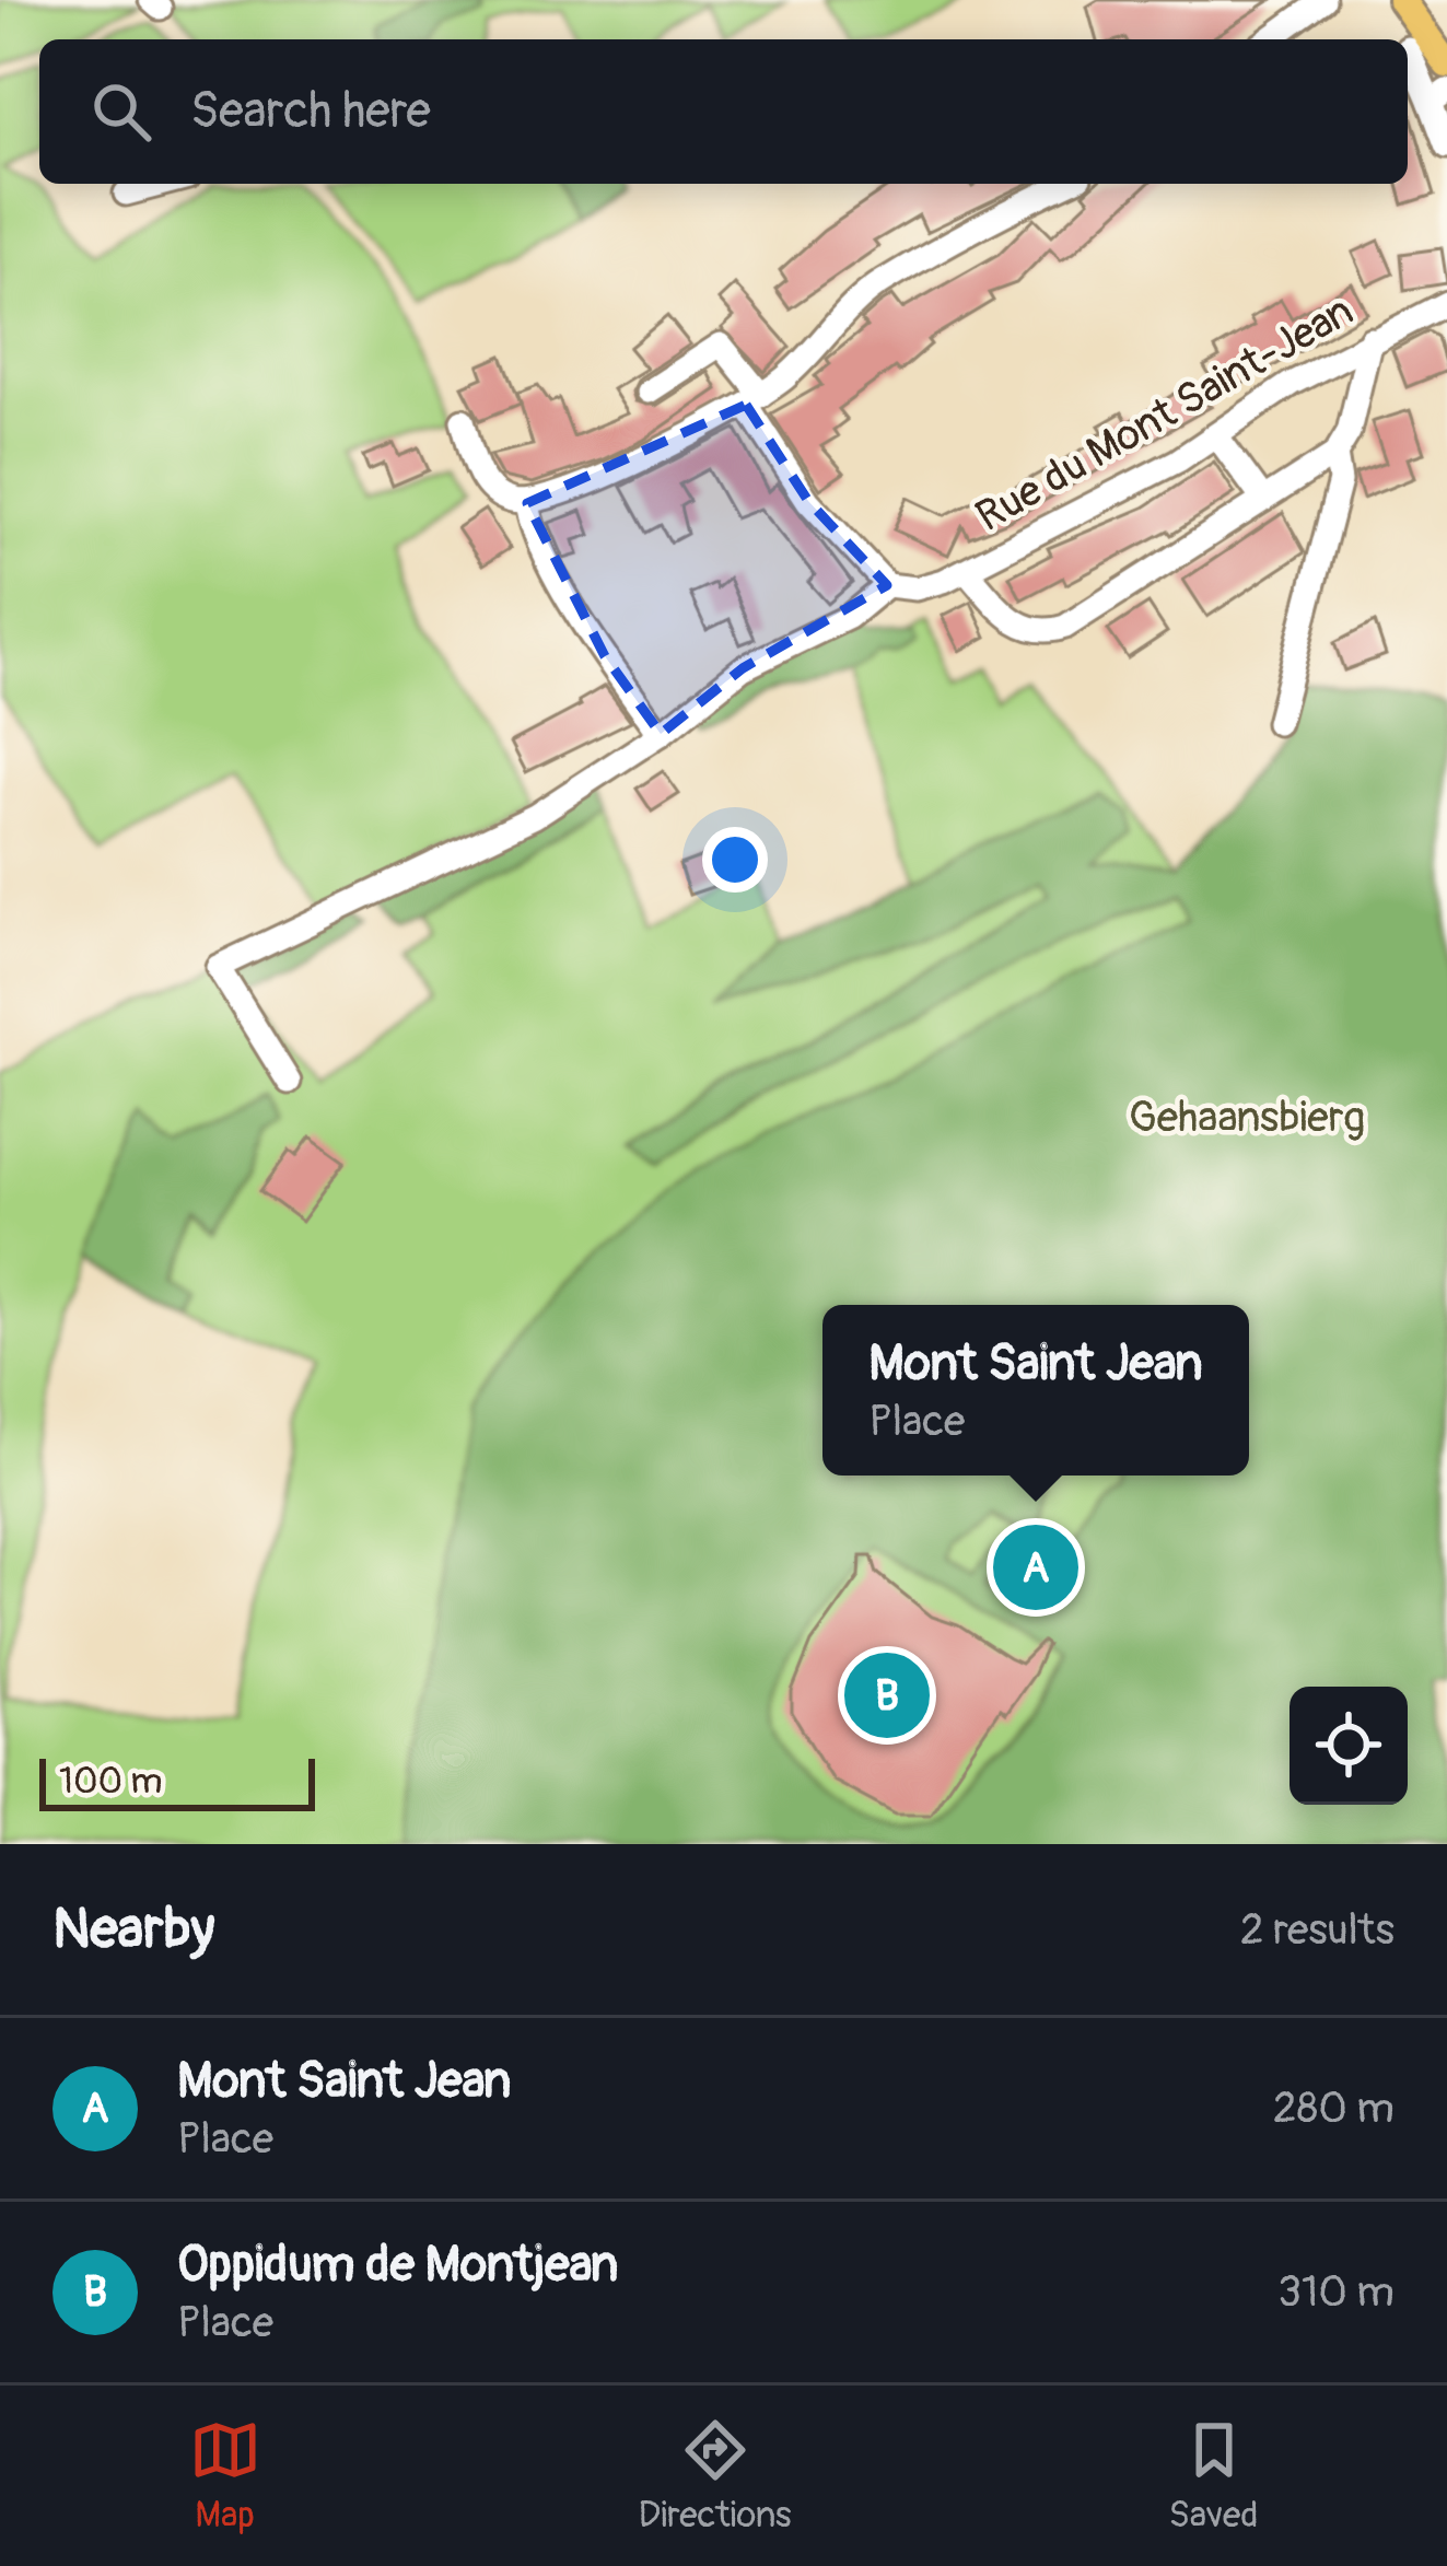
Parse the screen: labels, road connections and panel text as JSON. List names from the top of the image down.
{
  "streets": {
    "street": ["Rue du Mont Saint-Jean"]
  },
  "parks": ["Gehaansbierg"],
  "scale_bar": "100 m",
  "page": {
    "search": "Search here",
    "popup": ["Mont Saint Jean", "Place"],
    "pins": ["A", "B"],
    "scale": "100 m",
    "heading": ["Nearby", "2 results"],
    "list": [
      {
        "mark": "A",
        "name": "Mont Saint Jean",
        "note": "Place",
        "value": "280 m"
      },
      {
        "mark": "B",
        "name": "Oppidum de Montjean",
        "note": "Place",
        "value": "310 m"
      }
    ],
    "nav": ["Map", "Directions", "Saved"]
  }
}
